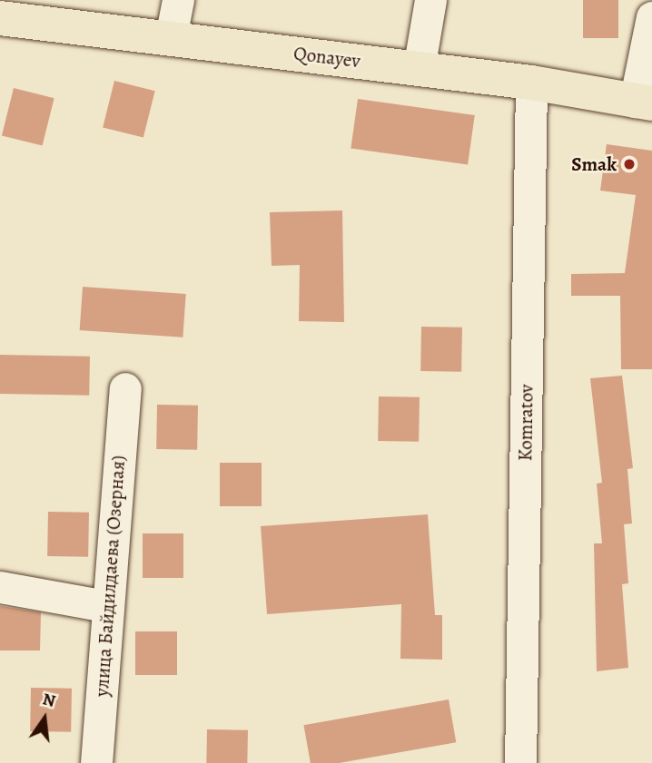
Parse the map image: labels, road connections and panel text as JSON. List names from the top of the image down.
{
  "streets": {
    "main road": ["Qonayev"],
    "street": ["Komratov", "улица Байдилдаева (Озерная)"]
  },
  "crossings": [
    ["Qonayev", "Komratov"]
  ],
  "places": ["Smak"],
  "north": "top"
}
